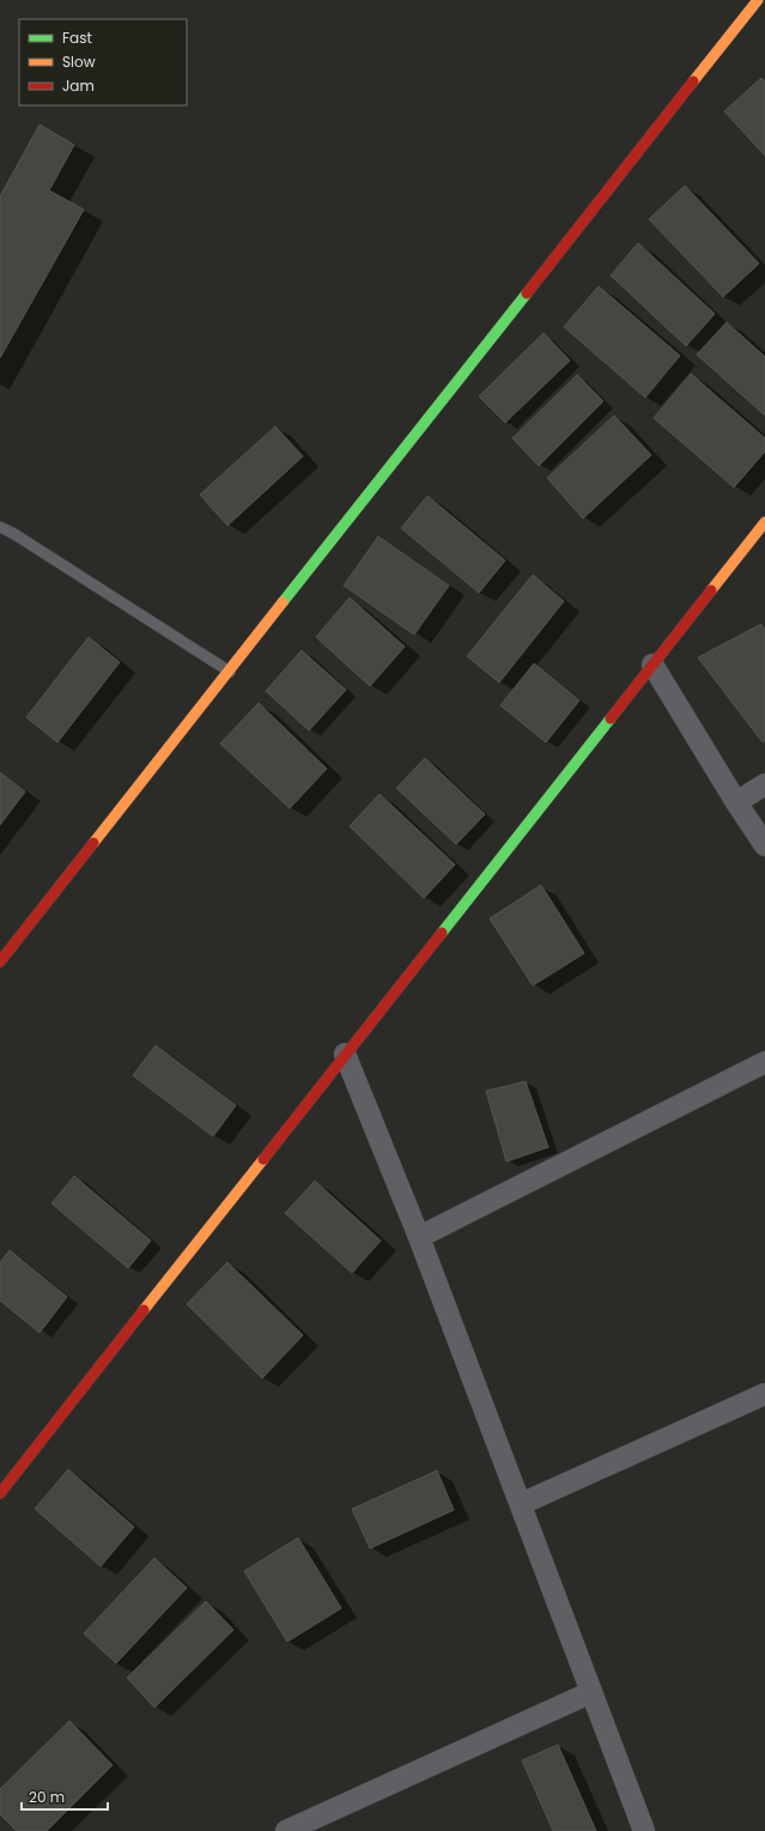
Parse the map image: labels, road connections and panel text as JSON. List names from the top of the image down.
{
  "legend": ["Fast", "Slow", "Jam"],
  "scale_bar": "20 m"
}
